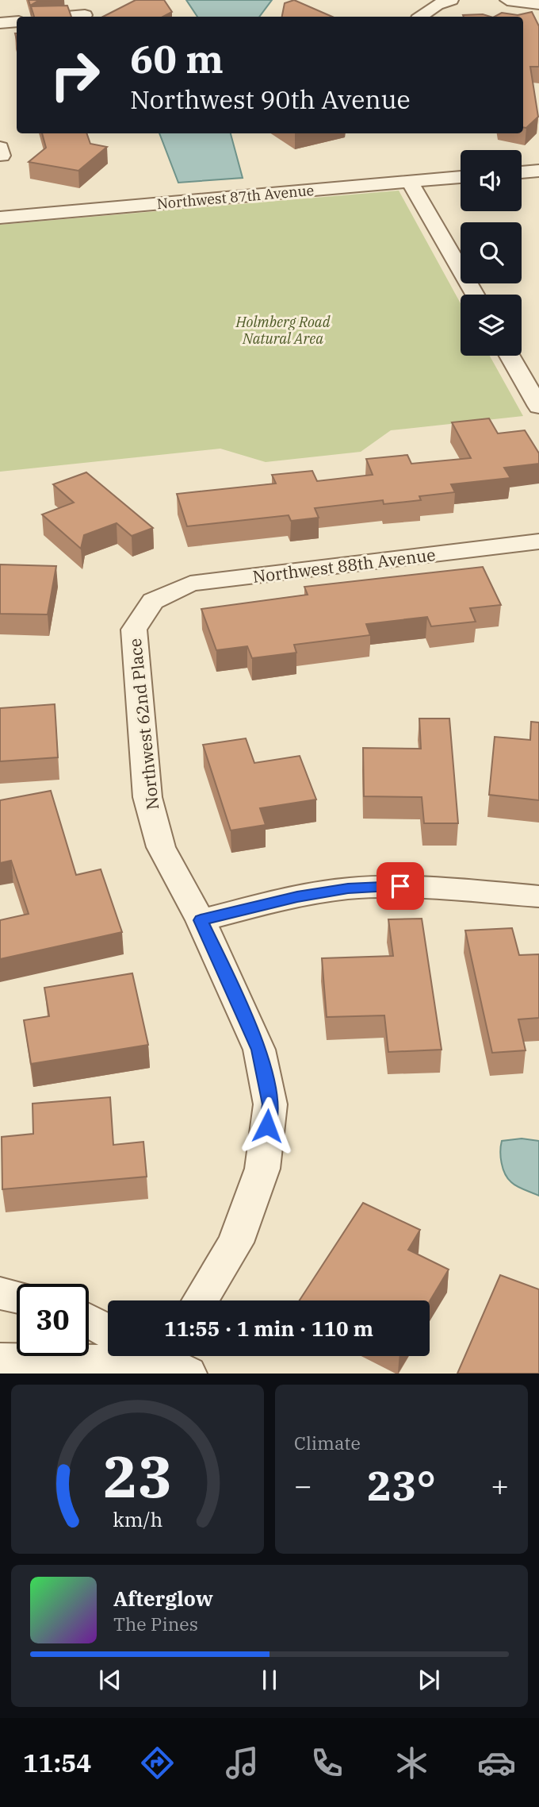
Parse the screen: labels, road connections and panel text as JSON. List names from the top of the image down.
{
  "streets": {
    "street": ["Northwest 87th Avenue", "Northwest 88th Avenue", "Northwest 62nd Place"]
  },
  "crossings": [
    ["Northwest 88th Avenue", "Northwest 62nd Place"]
  ],
  "parks": ["Holmberg Road Natural Area"],
  "page": {
    "turn": ["60 m", "Northwest 90th Avenue"],
    "limit": "30",
    "trip": "11:55 · 1 min · 110 m",
    "tile": "Climate",
    "heat": ["−", "23°", "+"],
    "song": ["Afterglow", "The Pines"],
    "tabs": "11:54",
    "gauge": ["23", "km/h"]
  }
}
